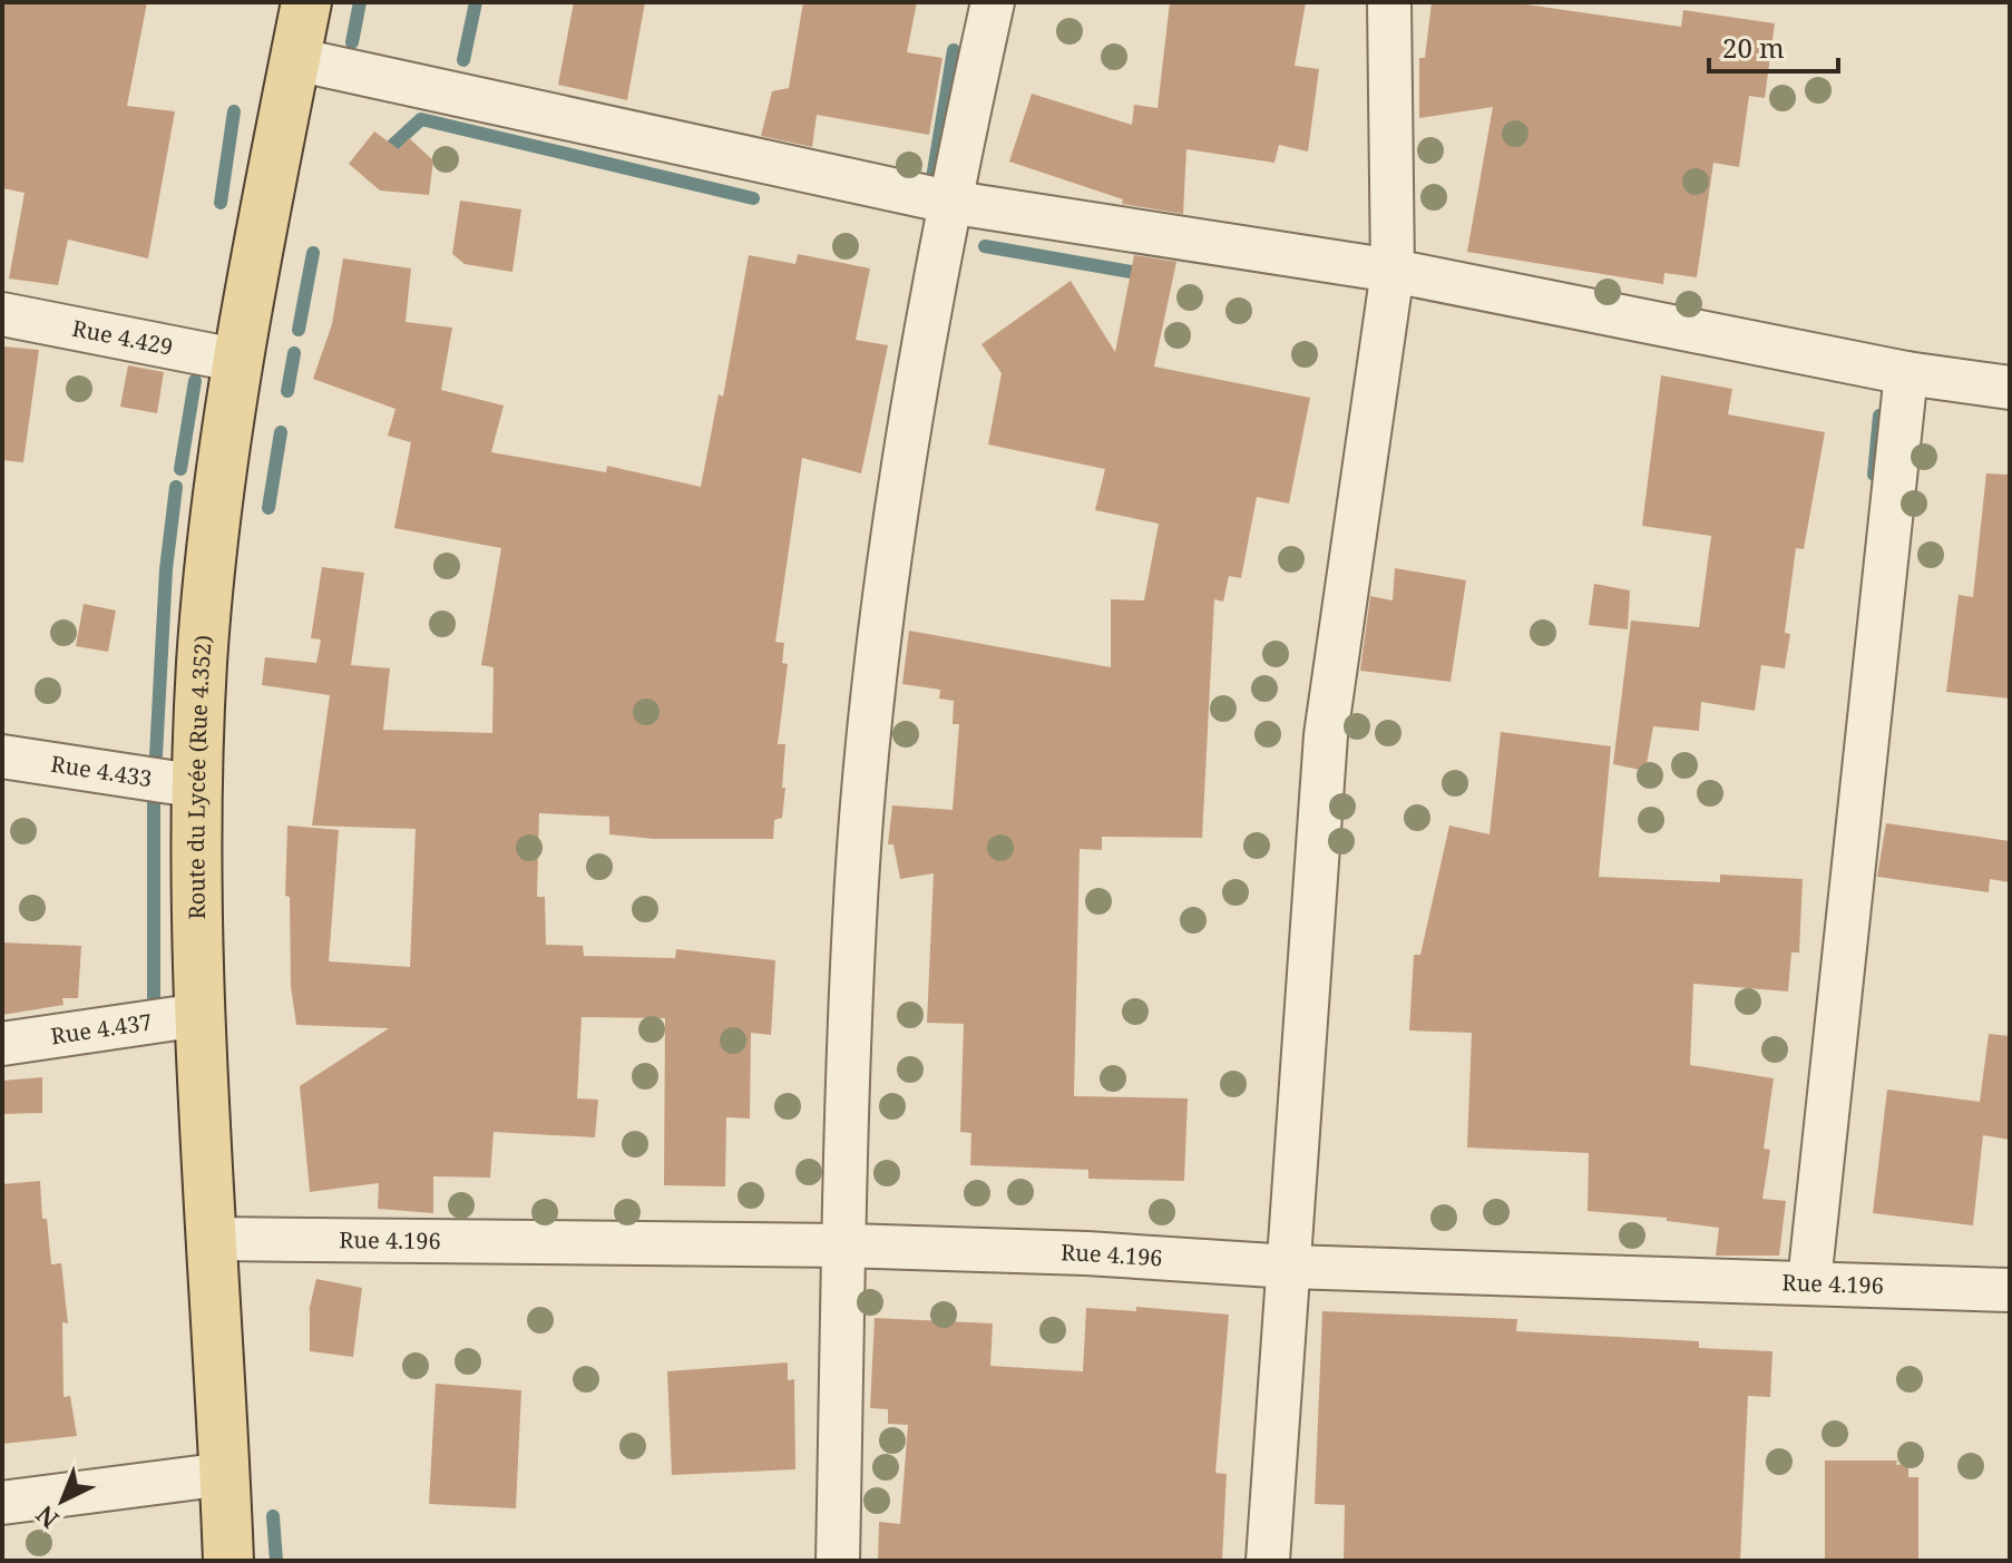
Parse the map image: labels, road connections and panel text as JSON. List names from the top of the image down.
{
  "streets": {
    "main road": ["Route du Lycée (Rue 4.352)"],
    "street": [
      "Rue 4.429",
      "Rue 4.433",
      "Rue 4.437",
      "Rue 4.196"
    ]
  },
  "crossings": [
    ["Rue 4.429", "Route du Lycée (Rue 4.352)"],
    ["Rue 4.433", "Route du Lycée (Rue 4.352)"],
    ["Route du Lycée (Rue 4.352)", "Rue 4.437"],
    ["Route du Lycée (Rue 4.352)", "Rue 4.196"]
  ],
  "scale_bar": "20 m",
  "north": "bottom left"
}
